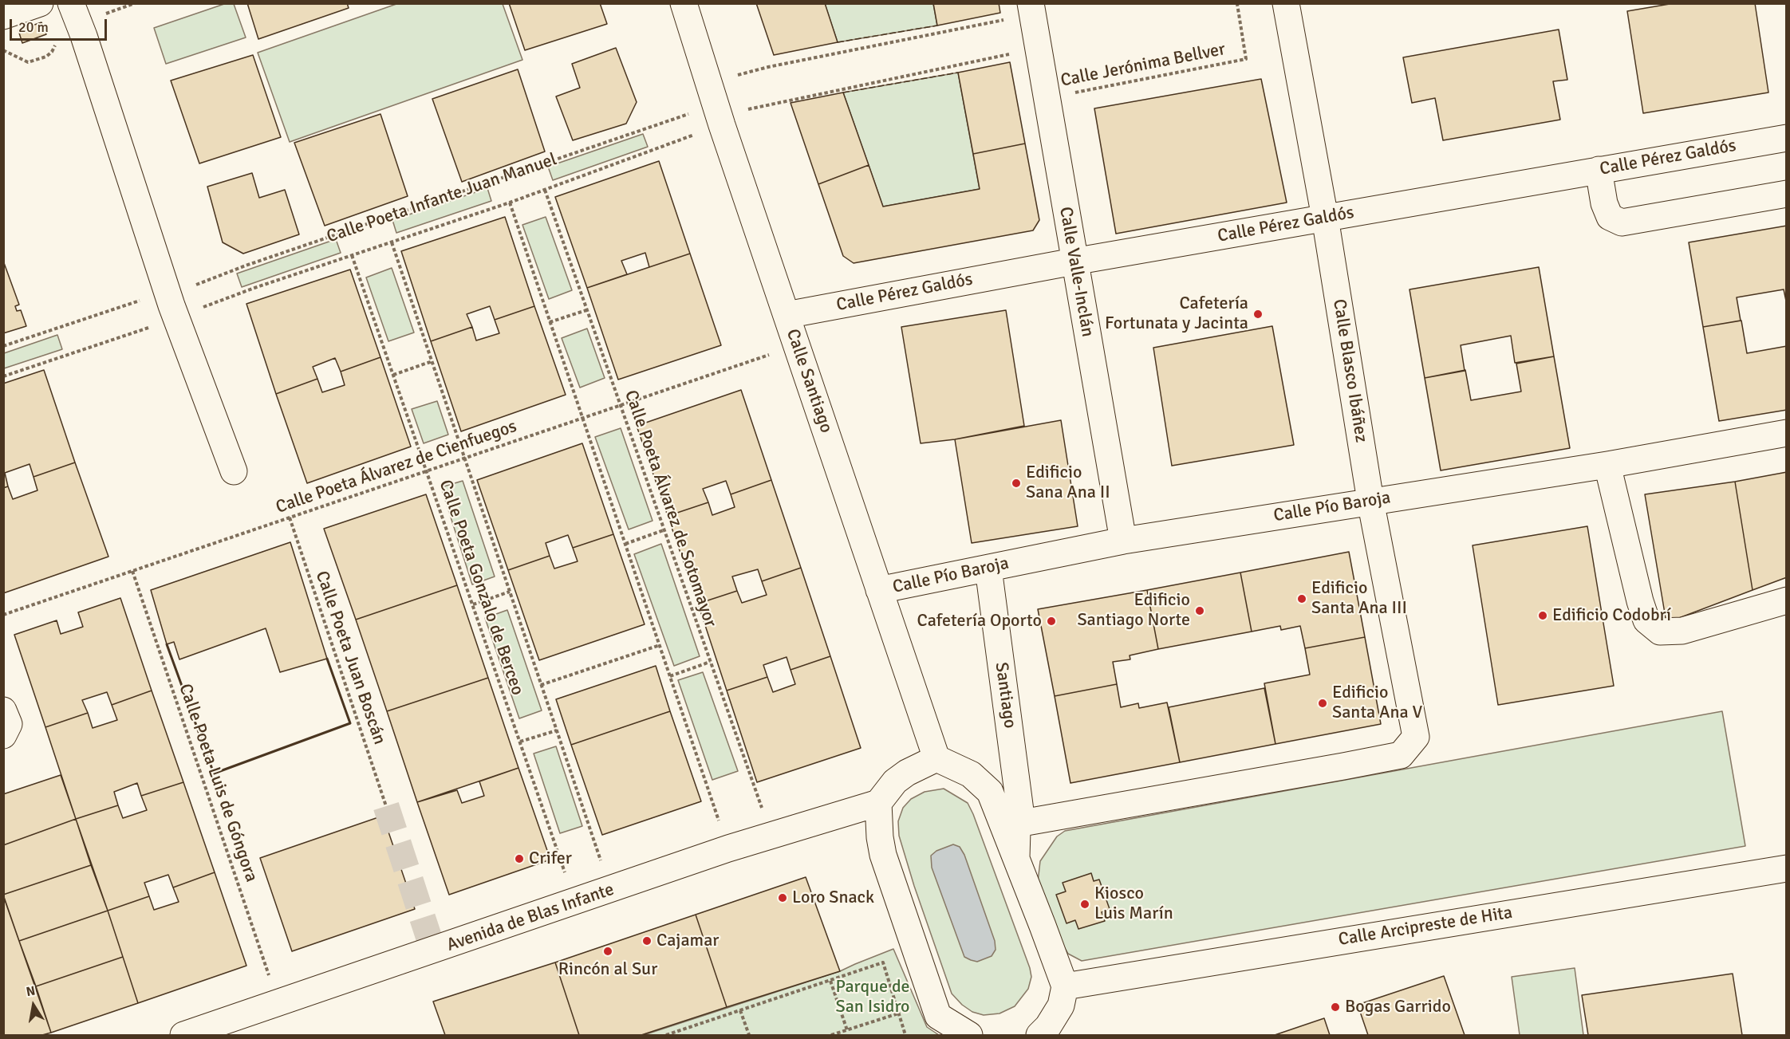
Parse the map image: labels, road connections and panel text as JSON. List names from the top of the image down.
{
  "streets": {
    "street": [
      "Calle Pérez Galdós",
      "Calle Valle-Inclán",
      "Calle Blasco Ibáñez",
      "Calle Santiago",
      "Calle Pío Baroja",
      "Santiago",
      "Avenida de Blas Infante",
      "Calle Arcipreste de Hita"
    ],
    "path": [
      "Calle Jerónima Bellver",
      "Calle Poeta Infante Juan Manuel",
      "Calle Poeta Álvarez de Cienfuegos",
      "Calle Poeta Álvarez de Sotomayor",
      "Calle Poeta Gonzalo de Berceo",
      "Calle Poeta Juan Boscán",
      "Calle Poeta Luis de Góngora"
    ]
  },
  "crossings": [
    ["Calle Jerónima Bellver", "Calle Valle-Inclán"],
    ["Calle Pérez Galdós", "Calle Valle-Inclán"],
    ["Calle Pérez Galdós", "Calle Blasco Ibáñez"],
    ["Calle Pérez Galdós", "Calle Santiago"],
    ["Calle Poeta Infante Juan Manuel", "Calle Santiago"],
    ["Calle Poeta Infante Juan Manuel", "Calle Poeta Álvarez de Sotomayor"],
    ["Calle Poeta Infante Juan Manuel", "Calle Poeta Gonzalo de Berceo"],
    ["Calle Valle-Inclán", "Calle Pío Baroja"],
    ["Calle Blasco Ibáñez", "Calle Pío Baroja"],
    ["Calle Blasco Ibáñez", "Santiago"],
    ["Calle Santiago", "Calle Poeta Álvarez de Cienfuegos"],
    ["Calle Santiago", "Calle Pío Baroja"],
    ["Calle Poeta Álvarez de Cienfuegos", "Calle Poeta Álvarez de Sotomayor"],
    ["Calle Poeta Álvarez de Cienfuegos", "Calle Poeta Gonzalo de Berceo"],
    ["Calle Poeta Álvarez de Cienfuegos", "Calle Poeta Juan Boscán"],
    ["Calle Poeta Álvarez de Cienfuegos", "Calle Poeta Luis de Góngora"],
    ["Calle Pío Baroja", "Santiago"],
    ["Calle Poeta Álvarez de Sotomayor", "Avenida de Blas Infante"],
    ["Calle Poeta Gonzalo de Berceo", "Avenida de Blas Infante"],
    ["Calle Poeta Luis de Góngora", "Avenida de Blas Infante"]
  ],
  "parks": ["Parque de San Isidro"],
  "places": [
    "Cafetería Fortunata y Jacinta",
    "Edificio Sana Ana II",
    "Edificio Santa Ana III",
    "Edificio Santiago Norte",
    "Edificio Codobrí",
    "Cafetería Oporto",
    "Edificio Santa Ana V",
    "Crifer",
    "Loro Snack",
    "Kiosco Luis Marín",
    "Cajamar",
    "Rincón al Sur",
    "Bogas Garrido"
  ],
  "scale_bar": "20 m",
  "north": "top"
}
